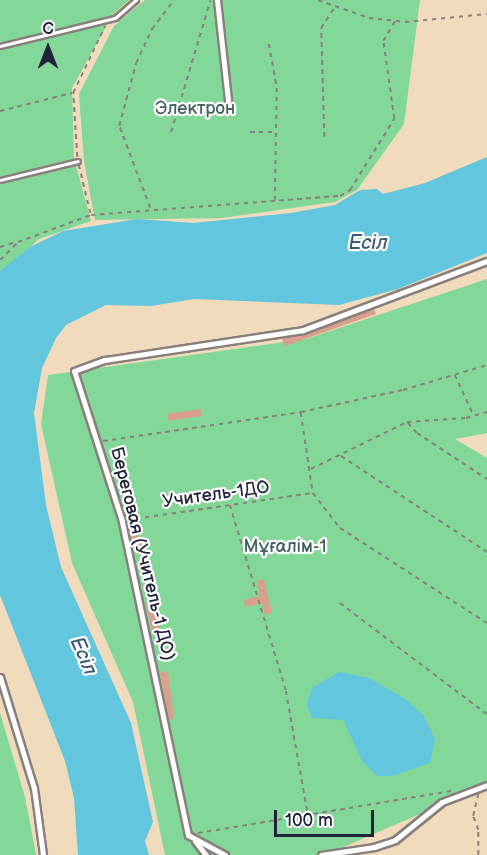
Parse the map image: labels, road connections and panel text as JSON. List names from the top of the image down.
{
  "streets": {
    "street": ["Береговая (Учитель-1 ДО)"],
    "path": ["Учитель-1ДО"]
  },
  "crossings": [
    ["Учитель-1ДО", "Береговая (Учитель-1 ДО)"]
  ],
  "water": ["Есіл"],
  "parks": ["Электрон", "Мұғалім-1"],
  "scale_bar": "100 m",
  "north": "top"
}
